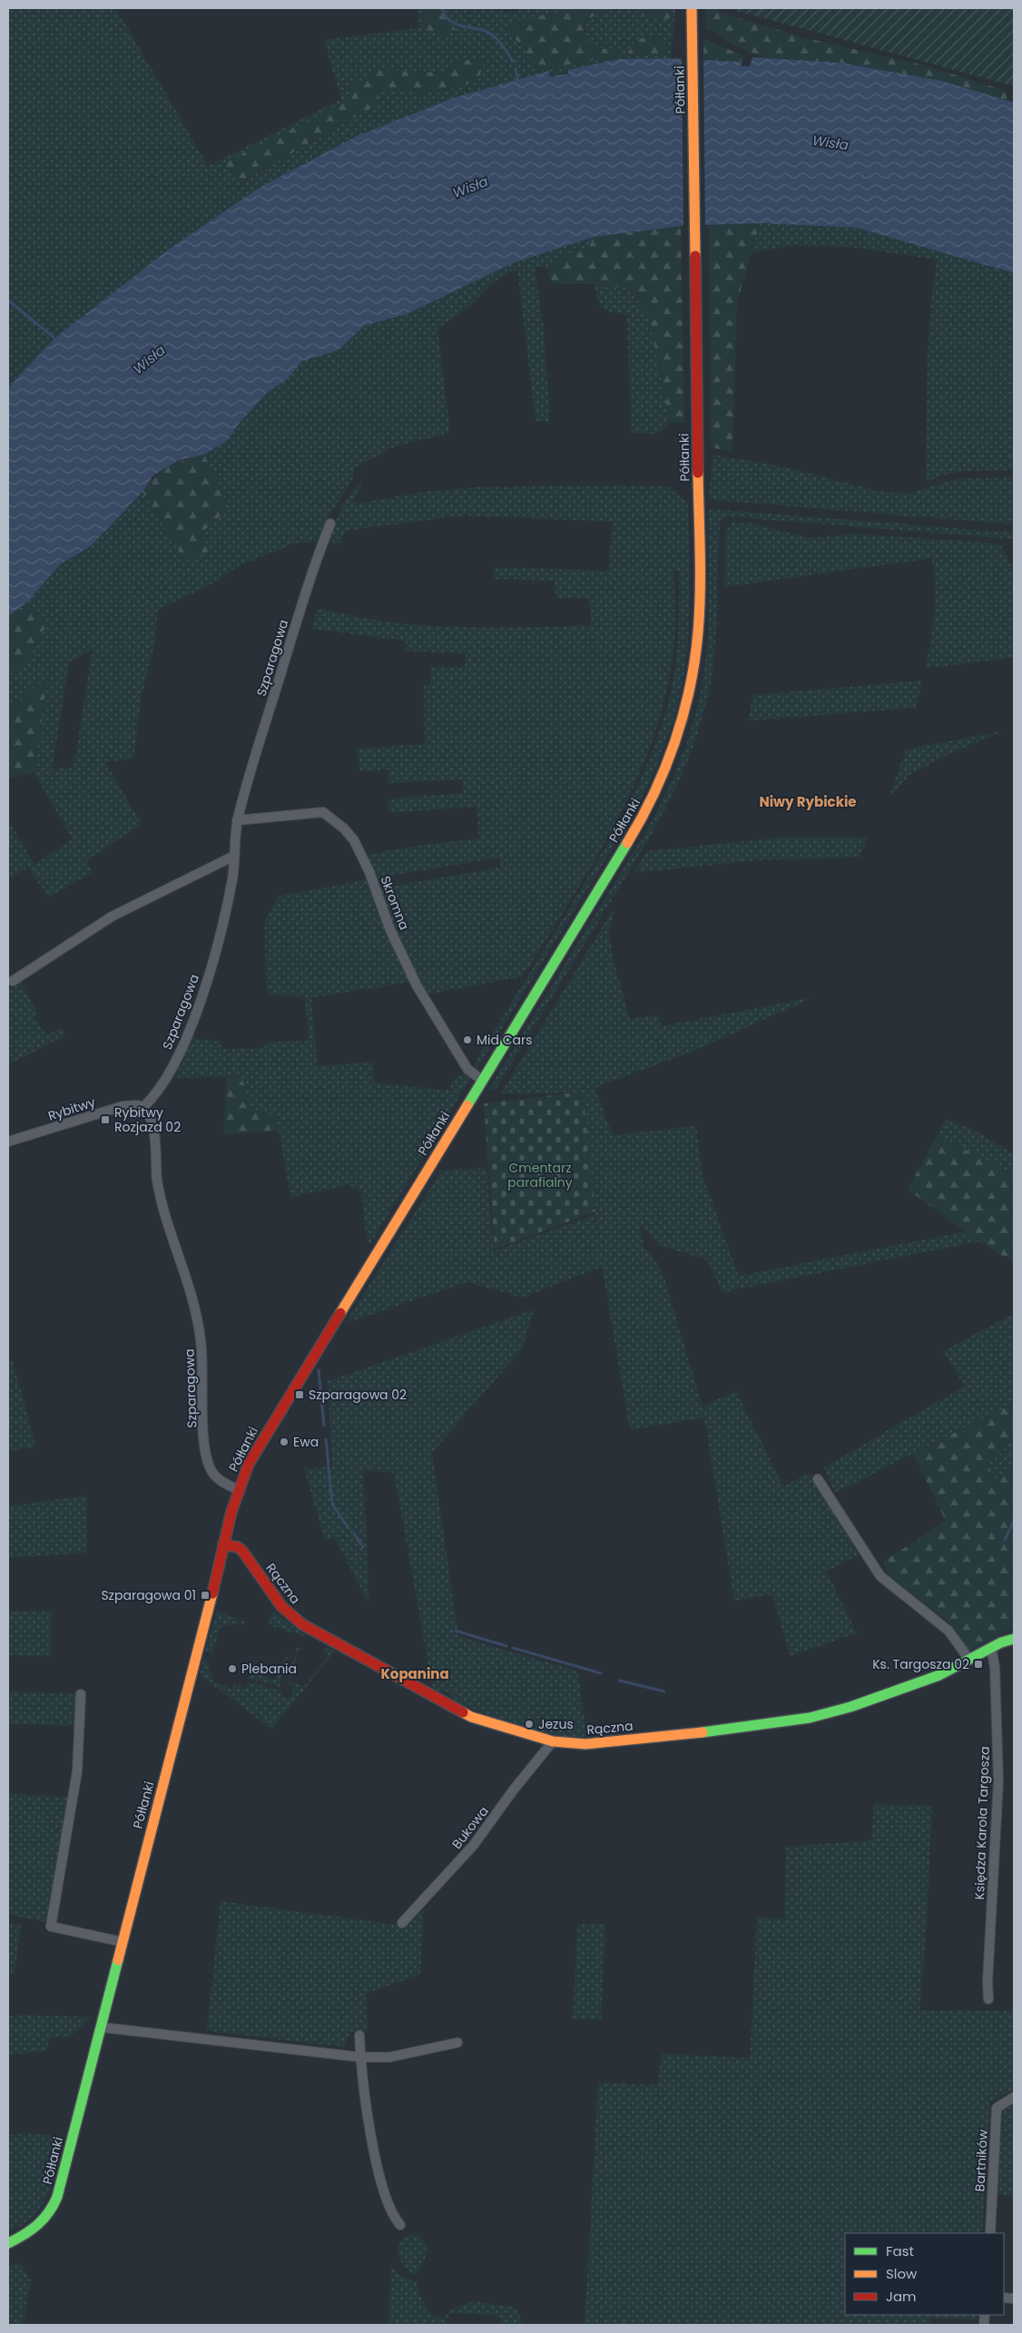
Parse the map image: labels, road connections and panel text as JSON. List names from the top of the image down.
{
  "streets": {
    "street": [
      "Półłanki",
      "Szparagowa",
      "Skromna",
      "Rybitwy",
      "Rączna",
      "Księdza Karola Targosza",
      "Bukowa",
      "Bartników"
    ]
  },
  "crossings": [
    ["Półłanki", "Szparagowa"],
    ["Półłanki", "Skromna"],
    ["Półłanki", "Rączna"],
    ["Szparagowa", "Skromna"],
    ["Szparagowa", "Rybitwy"],
    ["Rączna", "Księdza Karola Targosza"],
    ["Rączna", "Bukowa"]
  ],
  "districts": ["Niwy Rybickie", "Kopanina"],
  "water": ["Wisła"],
  "parks": ["Cmentarz parafialny"],
  "places": {
    "other": [
      "Mid Cars",
      "Ewa",
      "Plebania",
      "Jezus"
    ],
    "transit": [
      "Rybitwy Rozjazd 02",
      "Szparagowa 02",
      "Szparagowa 01",
      "Ks. Targosza 02"
    ]
  },
  "legend": ["Fast", "Slow", "Jam"]
}
